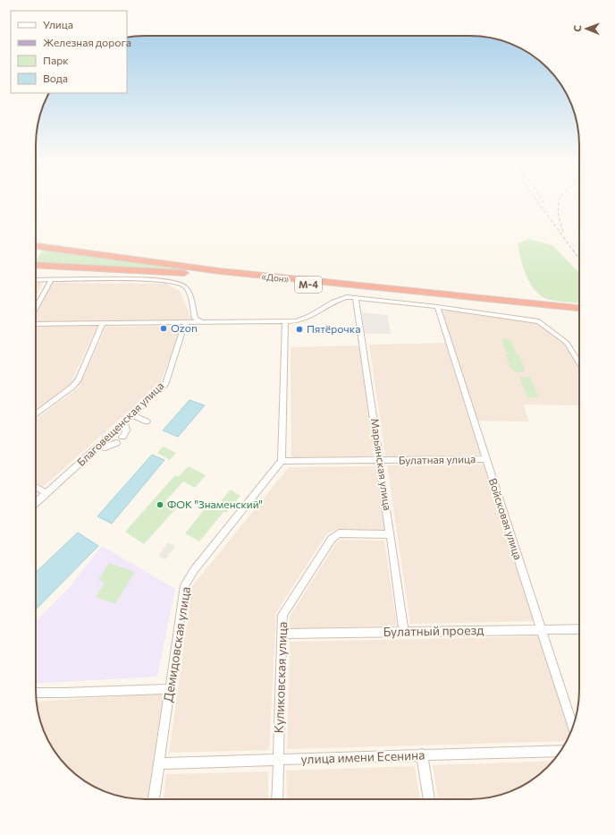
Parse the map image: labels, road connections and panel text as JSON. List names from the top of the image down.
{
  "streets": {
    "highway": ["«Дон»", "М-4"],
    "street": [
      "Благовещенская улица",
      "Булатная улица",
      "Марьянская улица",
      "Войсковая улица",
      "Булатный проезд",
      "Демидовская улица",
      "Куликовская улица",
      "улица имени Есенина"
    ]
  },
  "crossings": [
    ["Булатная улица", "Марьянская улица"],
    ["Булатная улица", "Войсковая улица"],
    ["Булатная улица", "Демидовская улица"],
    ["Марьянская улица", "Булатный проезд"],
    ["Марьянская улица", "Куликовская улица"],
    ["Войсковая улица", "Булатный проезд"],
    ["Булатный проезд", "Куликовская улица"],
    ["Демидовская улица", "улица имени Есенина"],
    ["Куликовская улица", "улица имени Есенина"]
  ],
  "places": ["Ozon", "Пятёрочка", "ФОК \"Знаменский\""],
  "legend": [
    "Улица",
    "Железная дорога",
    "Парк",
    "Вода"
  ],
  "north": "left"
}
